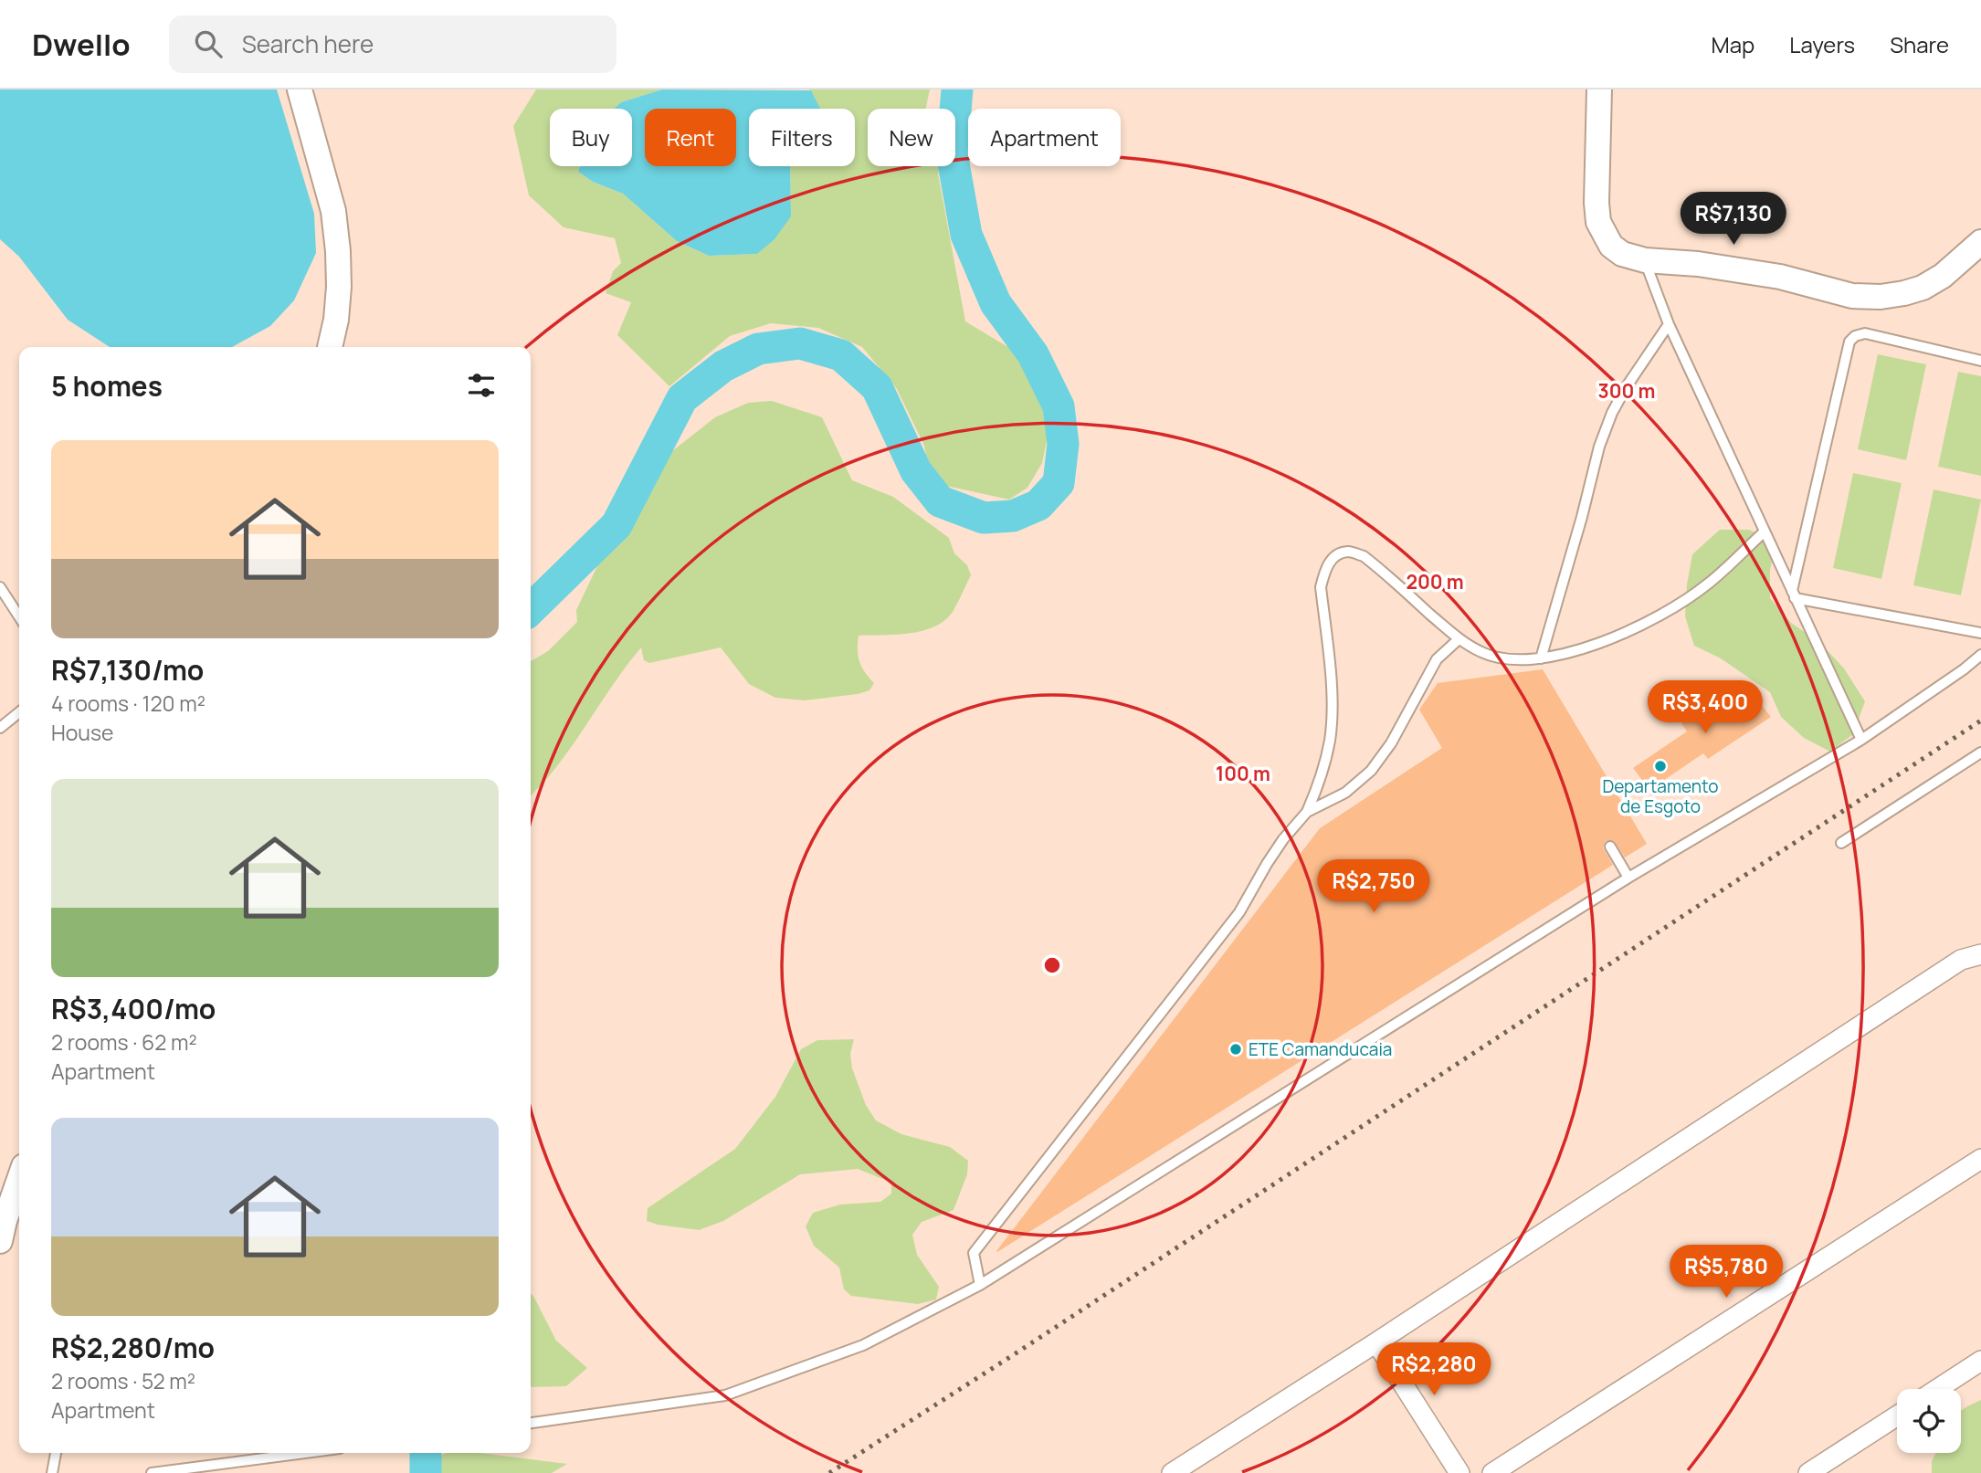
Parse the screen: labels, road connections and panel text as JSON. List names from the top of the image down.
{
  "places": ["Departamento de Esgoto", "ETE Camanducaia"],
  "page": {
    "header": "Dwello",
    "search": "Search here",
    "nav": ["Map", "Layers", "Share"],
    "chip": [
      "Buy",
      "Rent",
      "Filters",
      "New",
      "Apartment"
    ],
    "price": [
      "R$7,130",
      "R$3,400",
      "R$2,750",
      "R$5,780",
      "R$2,280"
    ],
    "heading": "5 homes",
    "list": [
      {
        "name": "R$7,130/mo",
        "note": "4 rooms · 120 m² · House"
      },
      {
        "name": "R$3,400/mo",
        "note": "2 rooms · 62 m² · Apartment"
      },
      {
        "name": "R$2,280/mo",
        "note": "2 rooms · 52 m² · Apartment"
      }
    ]
  },
  "rings": ["300 m", "200 m", "100 m"]
}
